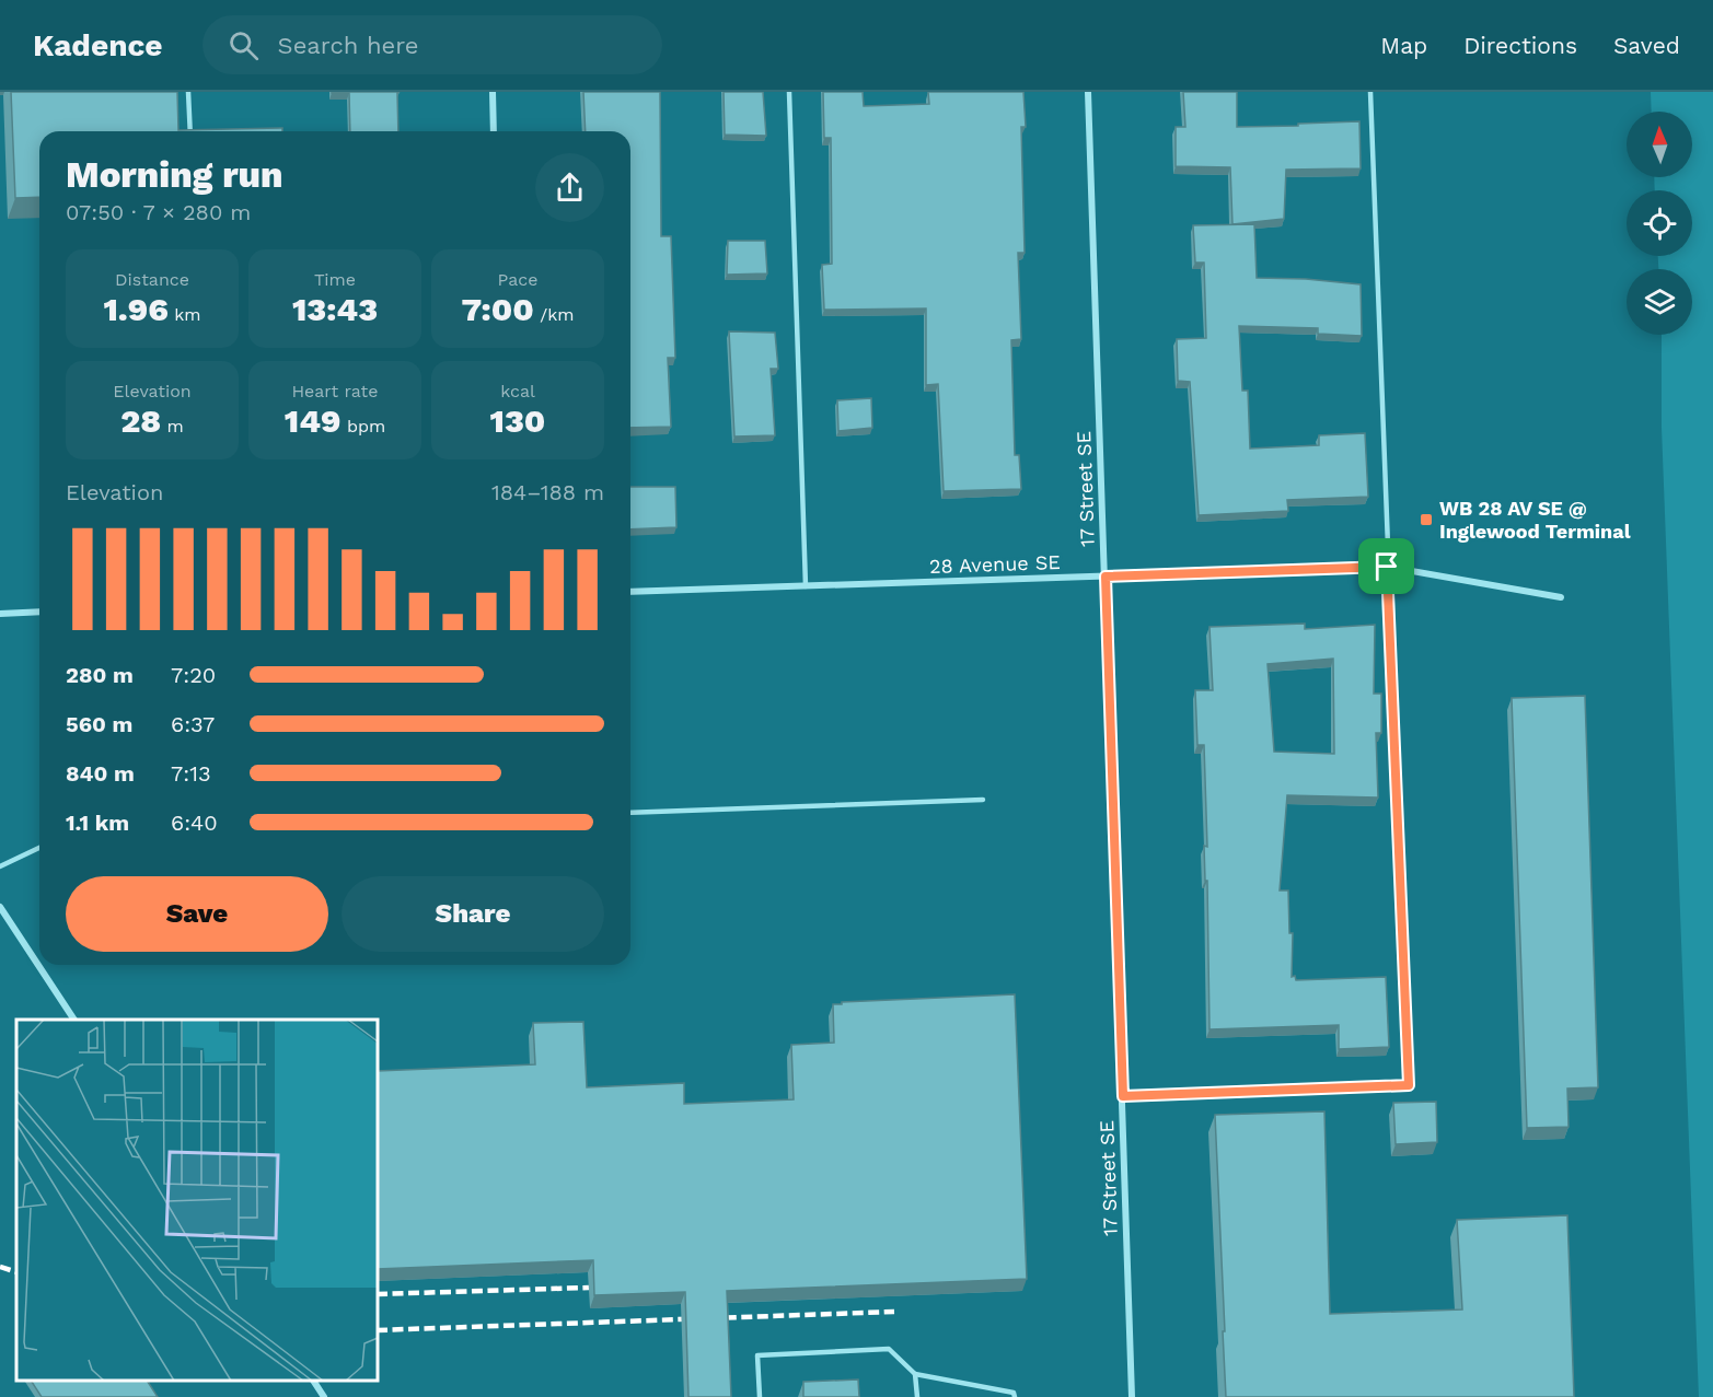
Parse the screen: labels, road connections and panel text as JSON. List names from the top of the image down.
{
  "streets": {
    "street": ["17 Street SE", "28 Avenue SE"]
  },
  "crossings": [
    ["17 Street SE", "28 Avenue SE"]
  ],
  "places": {
    "transit": ["WB 28 AV SE @ Inglewood Terminal"]
  },
  "north": "top",
  "page": {
    "header": "Kadence",
    "search": "Search here",
    "nav": ["Map", "Directions", "Saved"],
    "heading": ["Morning run", "07:50 · 7 × 280 m"],
    "stats": [
      ["Distance", "1.96 km"],
      ["Time", "13:43"],
      ["Pace", "7:00 /km"],
      ["Elevation", "28 m"],
      ["Heart rate", "149 bpm"],
      ["kcal", "130"]
    ],
    "chart": ["Elevation", "184–188 m"],
    "list": [
      {
        "name": "280 m",
        "note": "7:20"
      },
      {
        "name": "560 m",
        "note": "6:37"
      },
      {
        "name": "840 m",
        "note": "7:13"
      },
      {
        "name": "1.1 km",
        "note": "6:40"
      }
    ],
    "buttons": ["Save", "Share"]
  }
}
